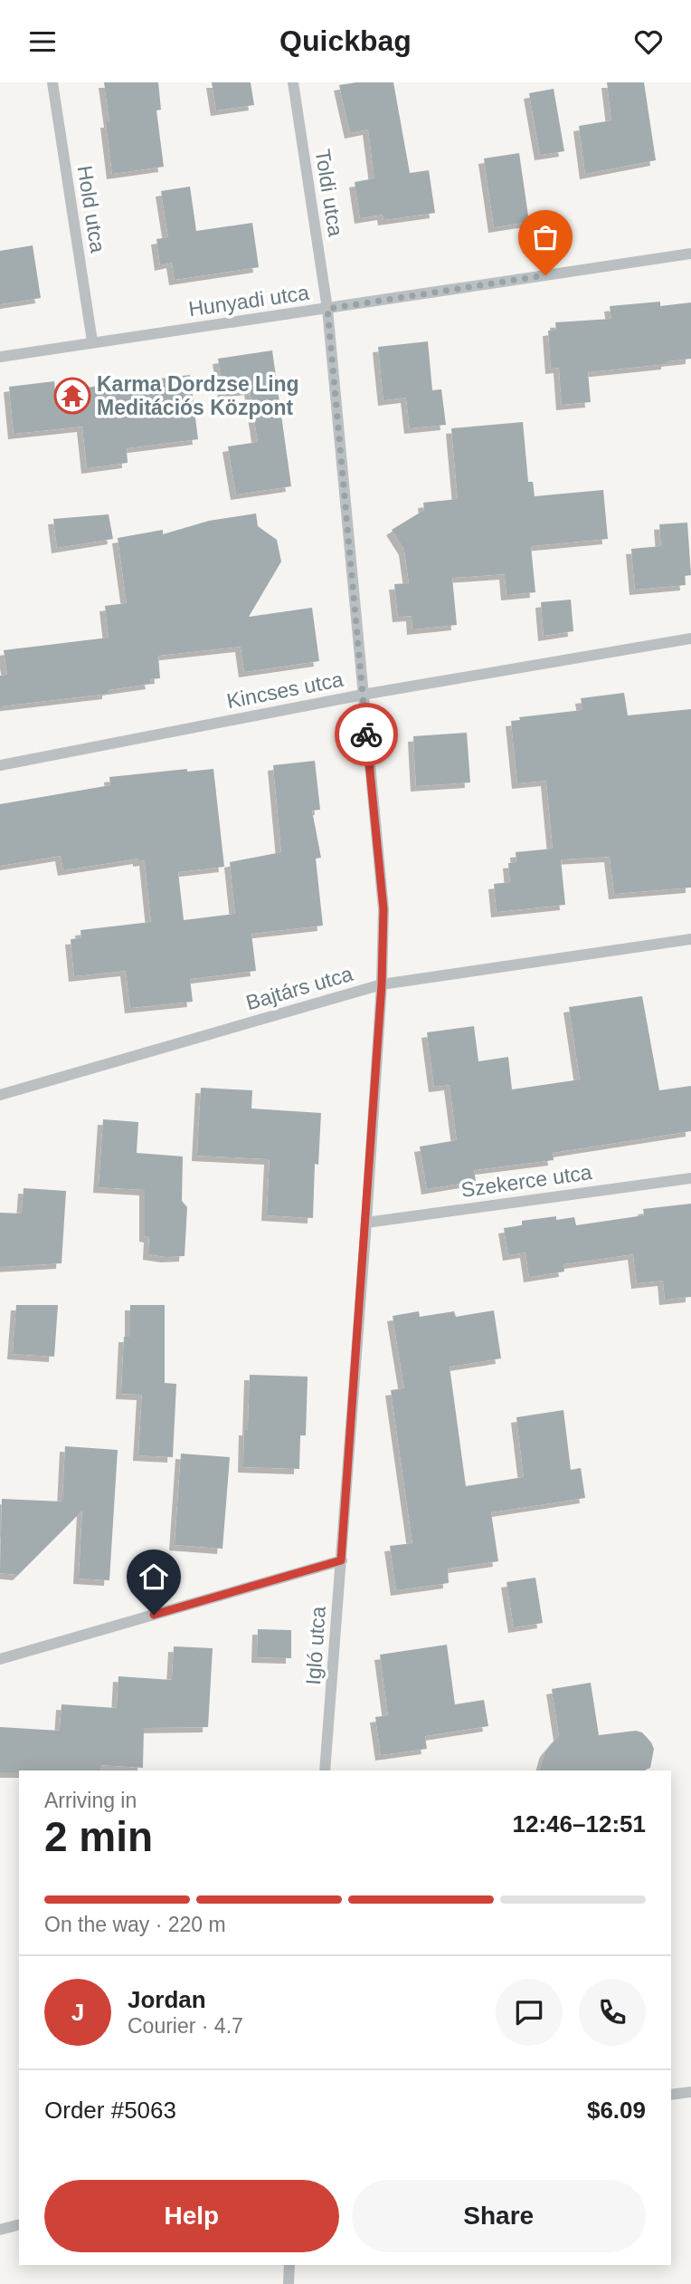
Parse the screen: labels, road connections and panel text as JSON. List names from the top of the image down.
{
  "streets": {
    "street": [
      "Toldi utca",
      "Hold utca",
      "Hunyadi utca",
      "Kincses utca",
      "Bajtárs utca",
      "Szekerce utca",
      "Igló utca"
    ]
  },
  "crossings": [
    ["Toldi utca", "Hunyadi utca"],
    ["Toldi utca", "Igló utca"],
    ["Hold utca", "Hunyadi utca"],
    ["Hunyadi utca", "Igló utca"],
    ["Kincses utca", "Igló utca"],
    ["Bajtárs utca", "Igló utca"],
    ["Szekerce utca", "Igló utca"]
  ],
  "places": {
    "temple": ["Karma Dordzse Ling Meditációs Központ"]
  },
  "page": {
    "header": "Quickbag",
    "heading": ["2 min", "Arriving in", "12:46–12:51"],
    "panel": [
      "Jordan",
      "Courier · 4.7",
      "Order #5063",
      "$6.09"
    ],
    "bar": "On the way · 220 m",
    "round": "J",
    "buttons": ["Help", "Share"]
  }
}
